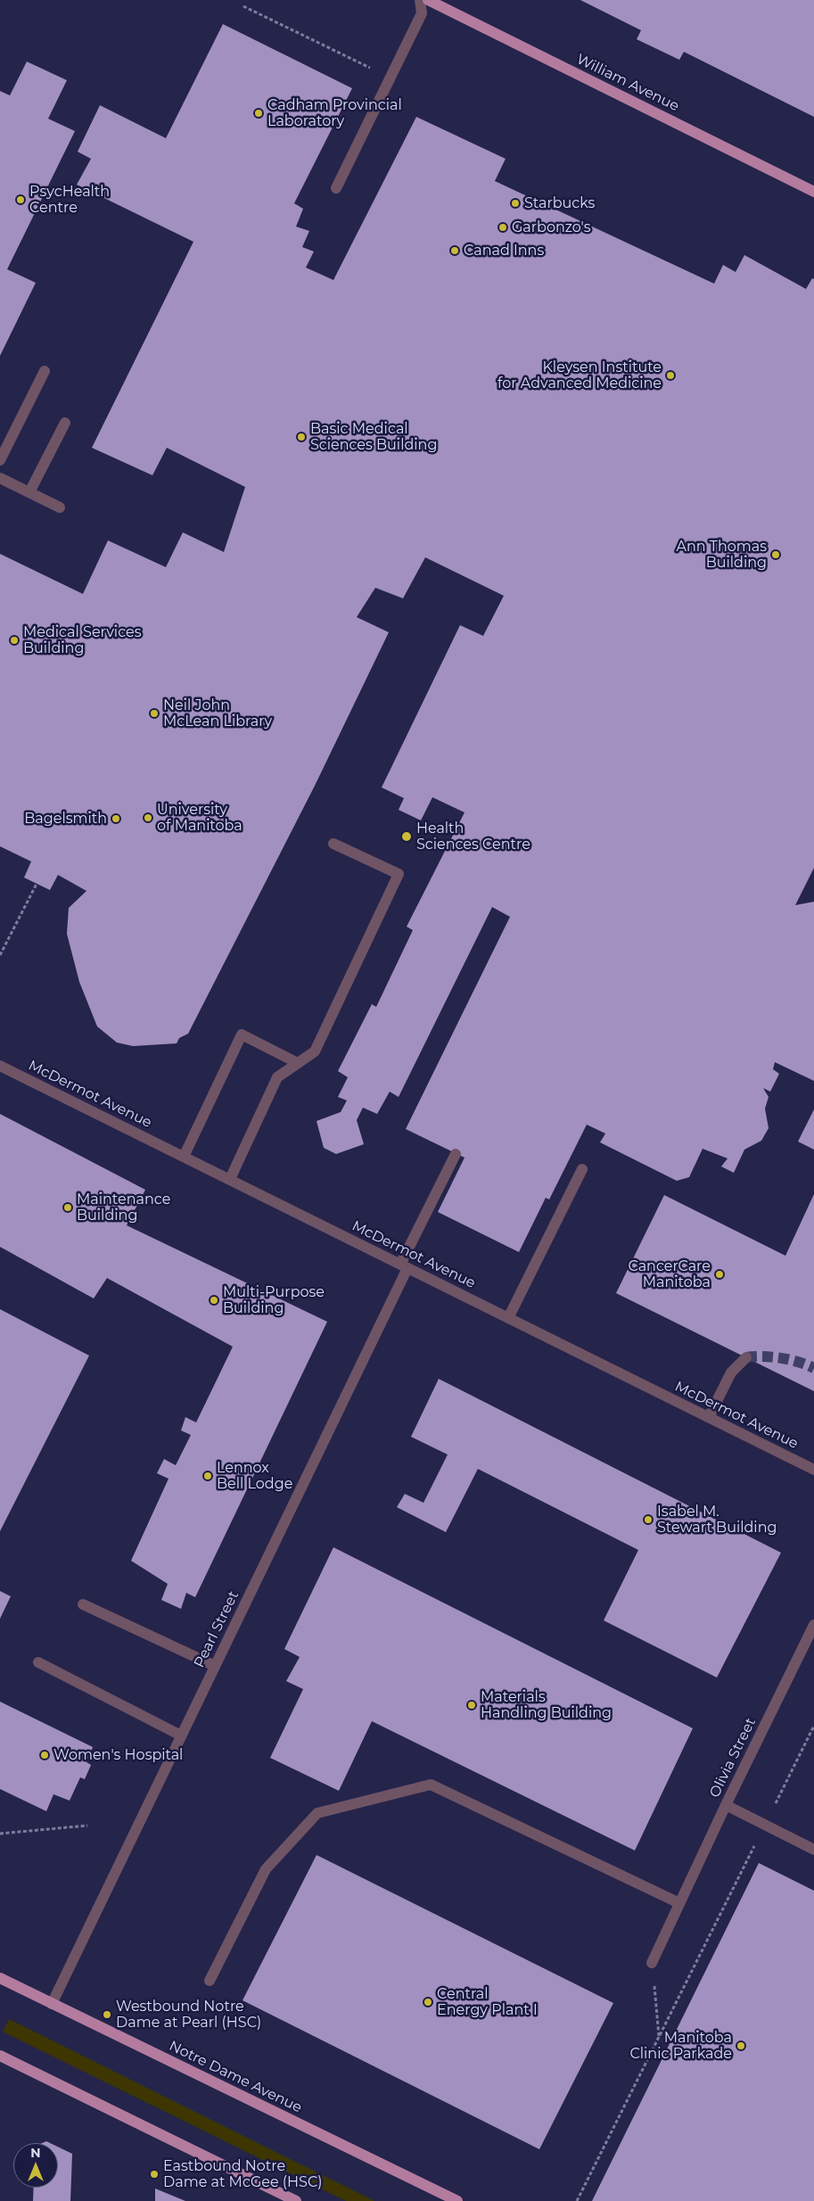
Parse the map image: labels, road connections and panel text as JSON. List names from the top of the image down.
{
  "streets": {
    "main road": ["William Avenue", "Notre Dame Avenue"],
    "street": ["McDermot Avenue", "Pearl Street", "Olivia Street"]
  },
  "crossings": [
    ["McDermot Avenue", "Pearl Street"],
    ["Pearl Street", "Notre Dame Avenue"]
  ],
  "places": [
    "Cadham Provincial Laboratory",
    "PsycHealth Centre",
    "Starbucks",
    "Garbonzo's",
    "Canad Inns",
    "Kleysen Institute for Advanced Medicine",
    "Basic Medical Sciences Building",
    "Ann Thomas Building",
    "Medical Services Building",
    "Neil John McLean Library",
    "University of Manitoba",
    "Bagelsmith",
    "Health Sciences Centre",
    "Maintenance Building",
    "CancerCare Manitoba",
    "Multi-Purpose Building",
    "Lennox Bell Lodge",
    "Isabel M. Stewart Building",
    "Materials Handling Building",
    "Women's Hospital",
    "Central Energy Plant I",
    "Westbound Notre Dame at Pearl (HSC)",
    "Manitoba Clinic Parkade",
    "Eastbound Notre Dame at McGee (HSC)"
  ],
  "north": "top"
}
